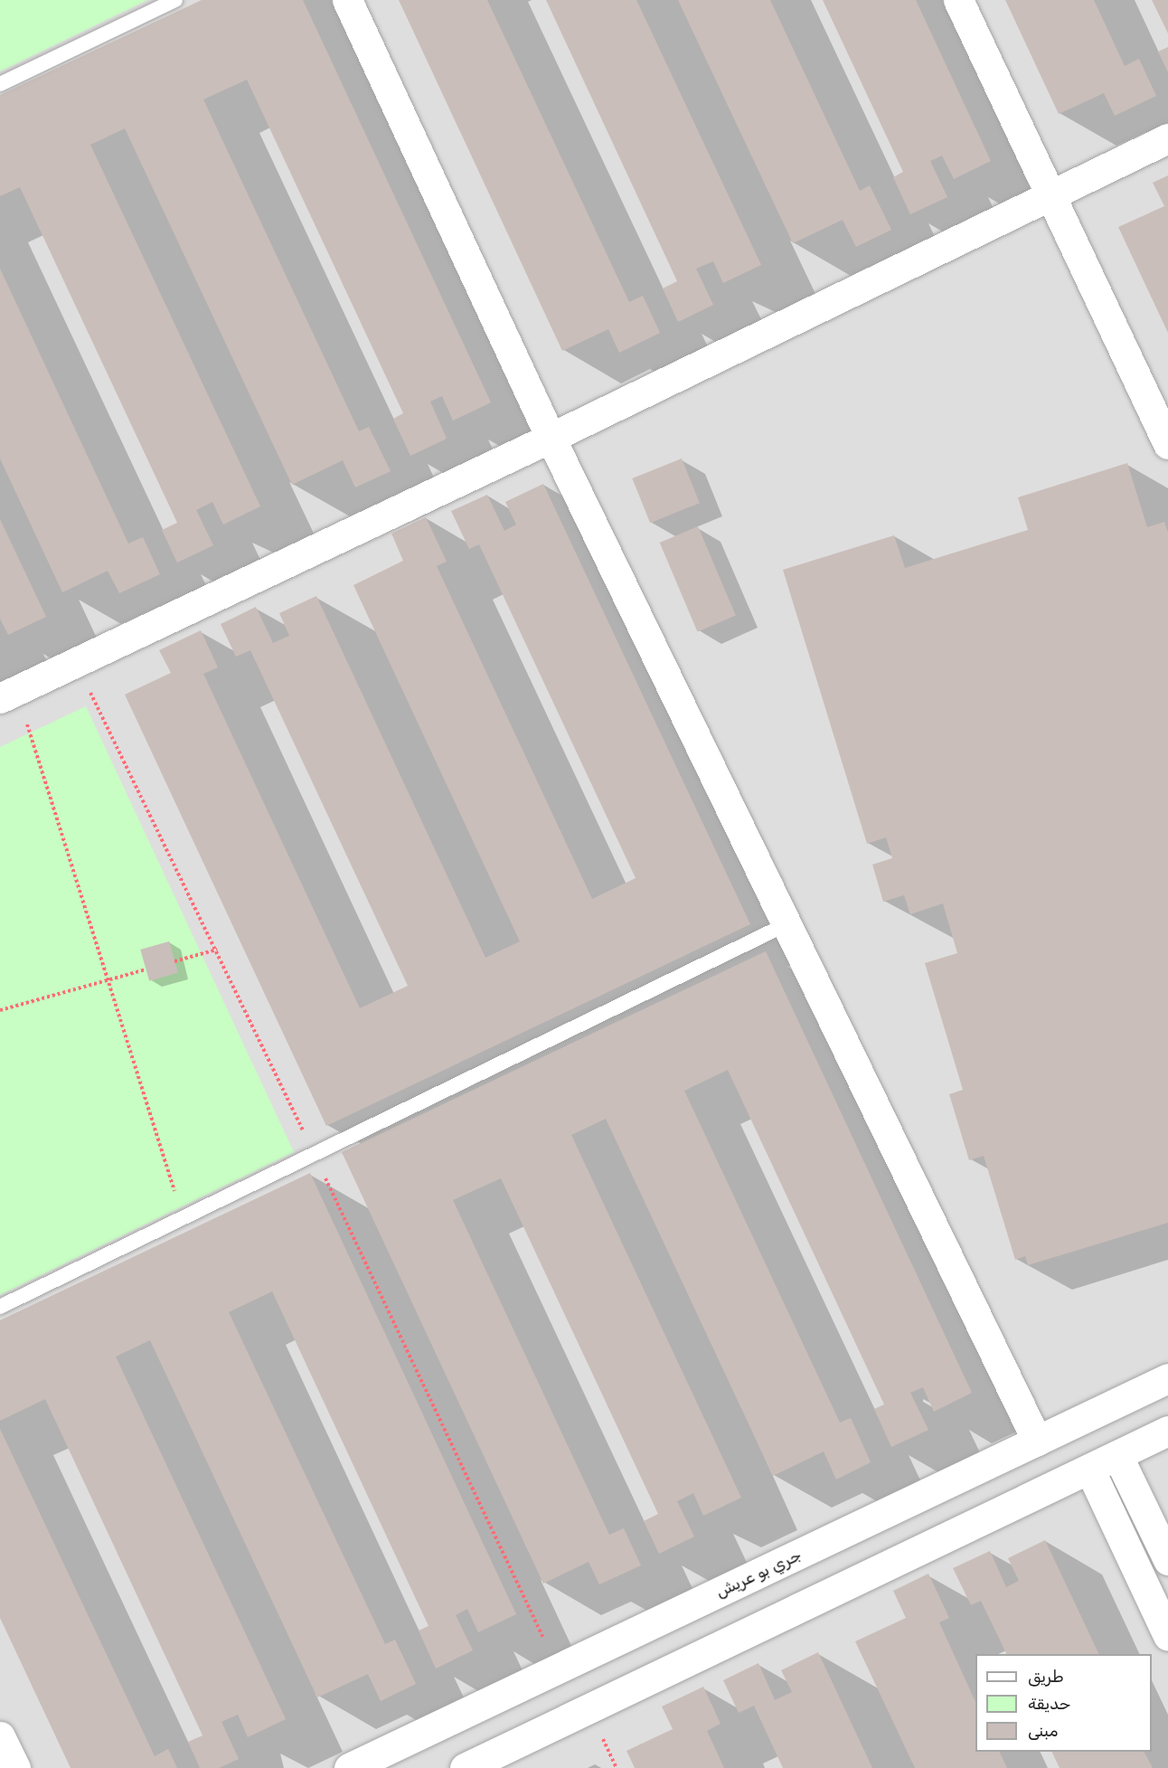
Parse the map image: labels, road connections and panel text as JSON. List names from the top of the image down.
{
  "streets": {
    "street": ["جري بو عريش"]
  },
  "legend": ["طريق", "حديقة", "مبنى"]
}
